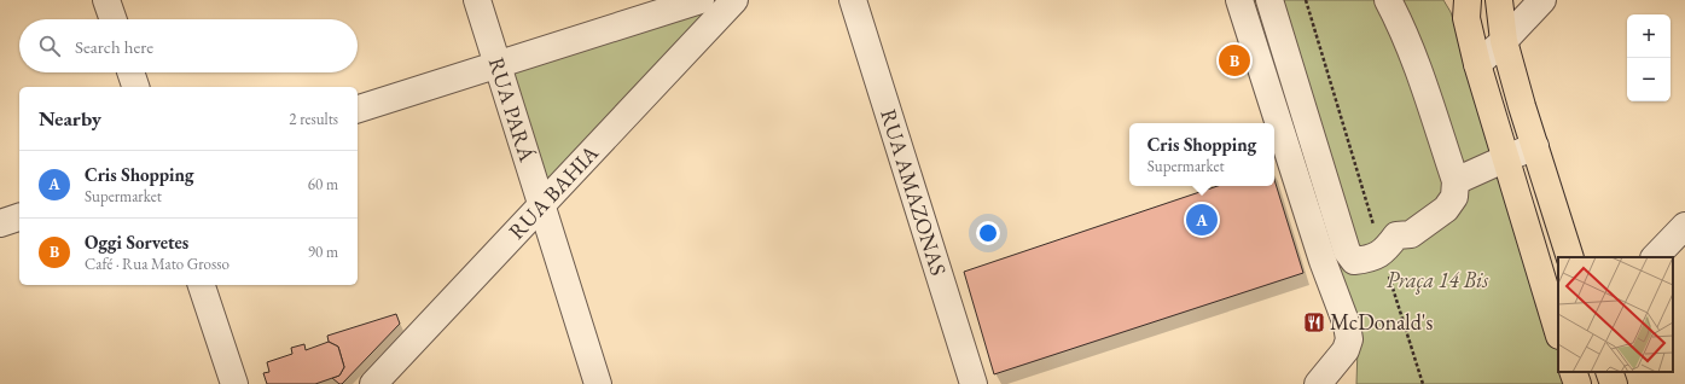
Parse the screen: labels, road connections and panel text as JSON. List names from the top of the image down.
{
  "streets": {
    "street": ["RUA PARÁ", "RUA BAHIA", "RUA AMAZONAS"]
  },
  "crossings": [
    ["RUA PARÁ", "RUA BAHIA"]
  ],
  "parks": ["Praça 14 Bis"],
  "places": {
    "restaurant": ["McDonald's"]
  },
  "page": {
    "map_buttons": ["+", "−"],
    "search": "Search here",
    "pins": ["B", "A"],
    "heading": ["Nearby", "2 results"],
    "popup": ["Cris Shopping", "Supermarket"],
    "list": [
      {
        "mark": "A",
        "name": "Cris Shopping",
        "note": "Supermarket",
        "value": "60 m"
      },
      {
        "mark": "B",
        "name": "Oggi Sorvetes",
        "note": "Café · Rua Mato Grosso",
        "value": "90 m"
      }
    ]
  }
}
